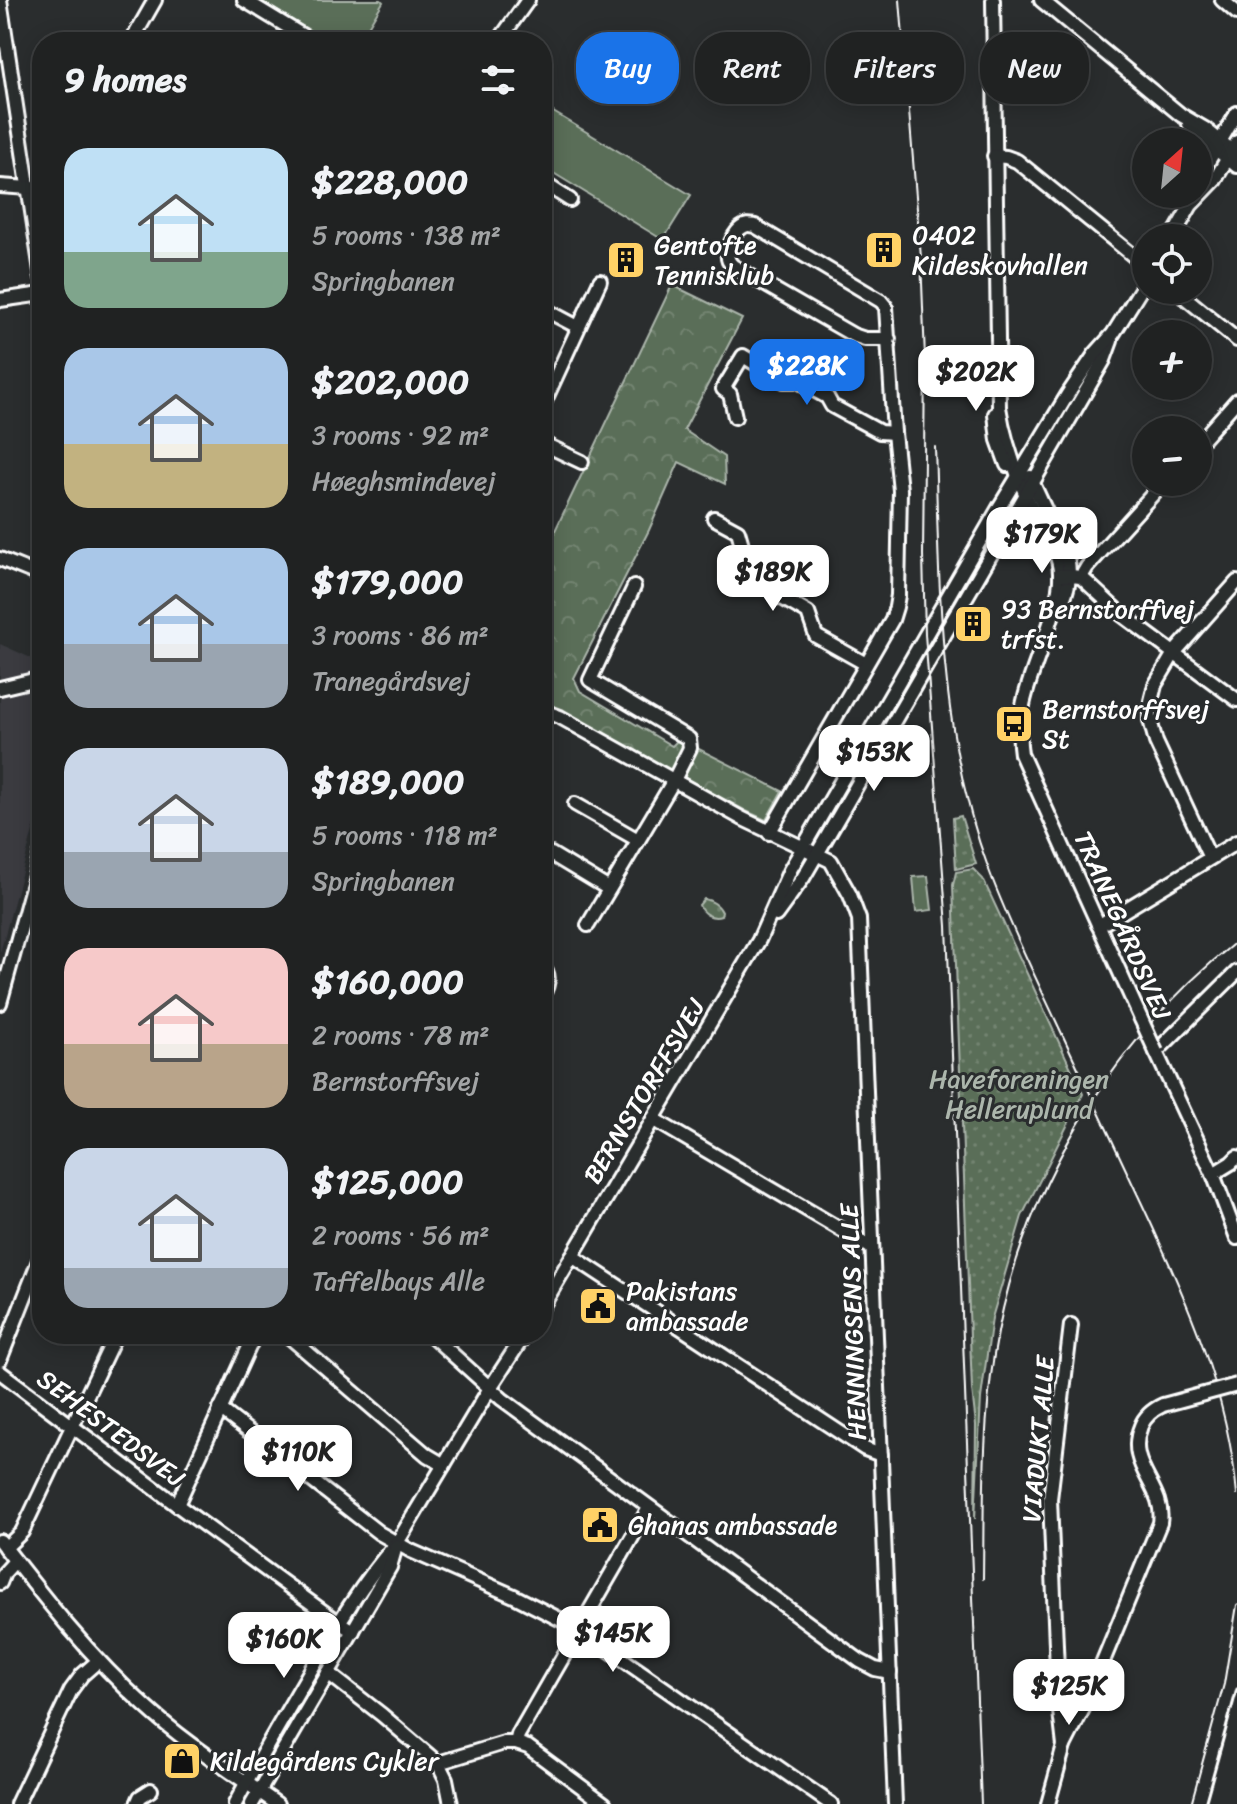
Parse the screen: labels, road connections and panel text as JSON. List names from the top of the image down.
{
  "streets": {
    "street": [
      "TRANEGÅRDSVEJ",
      "BERNSTORFFSVEJ",
      "HENNINGSENS ALLE",
      "SEHESTEDSVEJ",
      "VIADUKT ALLE"
    ]
  },
  "crossings": [
    ["BERNSTORFFSVEJ", "HENNINGSENS ALLE"]
  ],
  "parks": ["Haveforeningen Helleruplund"],
  "places": {
    "building": ["0402 Kildeskovhallen", "Gentofte Tennisklub", "93 Bernstorffvej trfst."],
    "bus stop": ["Bernstorffsvej St"],
    "public building": ["Pakistans ambassade", "Ghanas ambassade"],
    "shop": ["Kildegårdens Cykler"]
  },
  "north": "top right",
  "page": {
    "chip": [
      "Buy",
      "Rent",
      "Filters",
      "New"
    ],
    "heading": "9 homes",
    "map_buttons": ["+", "−"],
    "list": [
      {
        "name": "$228,000",
        "note": "5 rooms · 138 m² · Springbanen"
      },
      {
        "name": "$202,000",
        "note": "3 rooms · 92 m² · Høeghsmindevej"
      },
      {
        "name": "$179,000",
        "note": "3 rooms · 86 m² · Tranegårdsvej"
      },
      {
        "name": "$189,000",
        "note": "5 rooms · 118 m² · Springbanen"
      },
      {
        "name": "$160,000",
        "note": "2 rooms · 78 m² · Bernstorffsvej"
      },
      {
        "name": "$125,000",
        "note": "2 rooms · 56 m² · Taffelbays Alle"
      }
    ],
    "price": [
      "$228K",
      "$202K",
      "$179K",
      "$189K",
      "$153K",
      "$110K",
      "$145K",
      "$160K",
      "$125K"
    ]
  }
}
